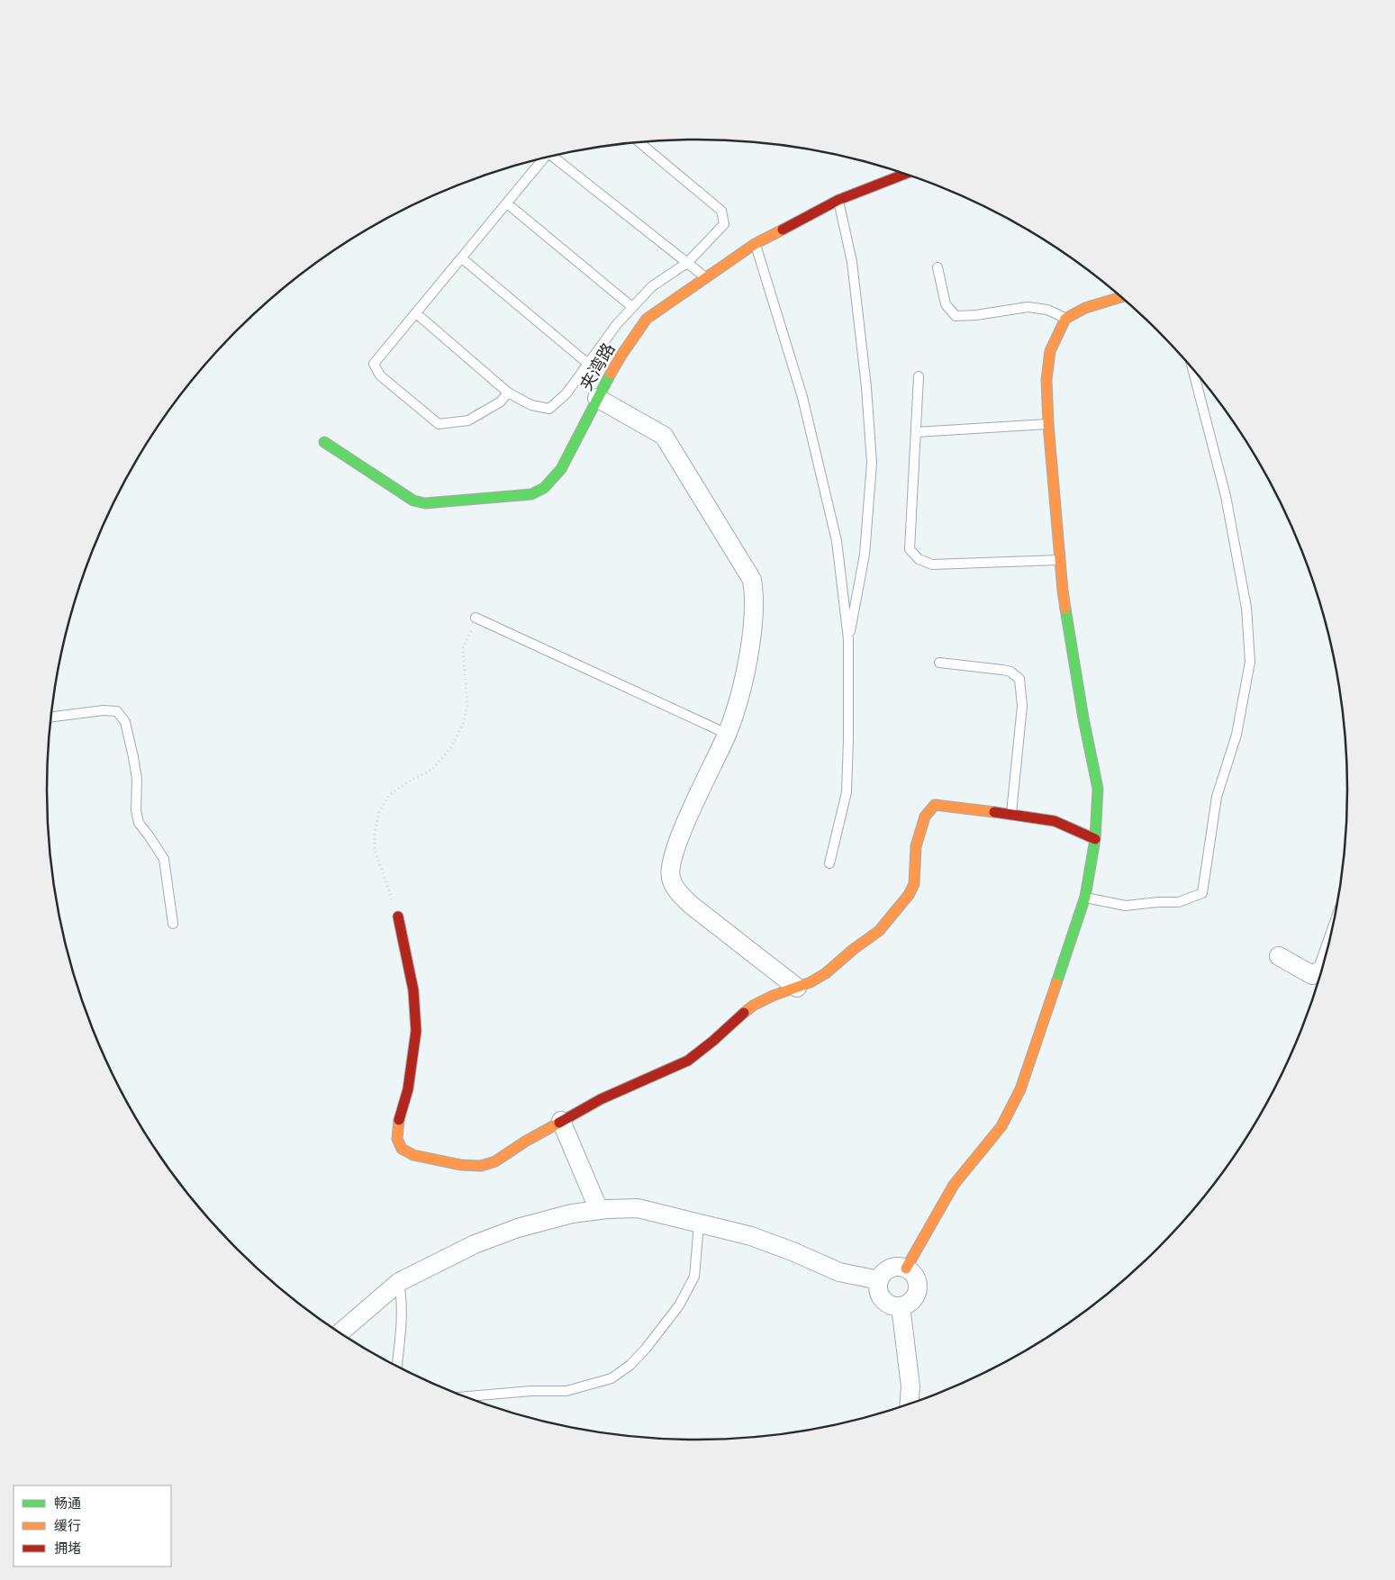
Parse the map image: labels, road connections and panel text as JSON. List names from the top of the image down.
{
  "streets": {
    "street": ["夹湾路"]
  },
  "legend": ["畅通", "缓行", "拥堵"]
}
